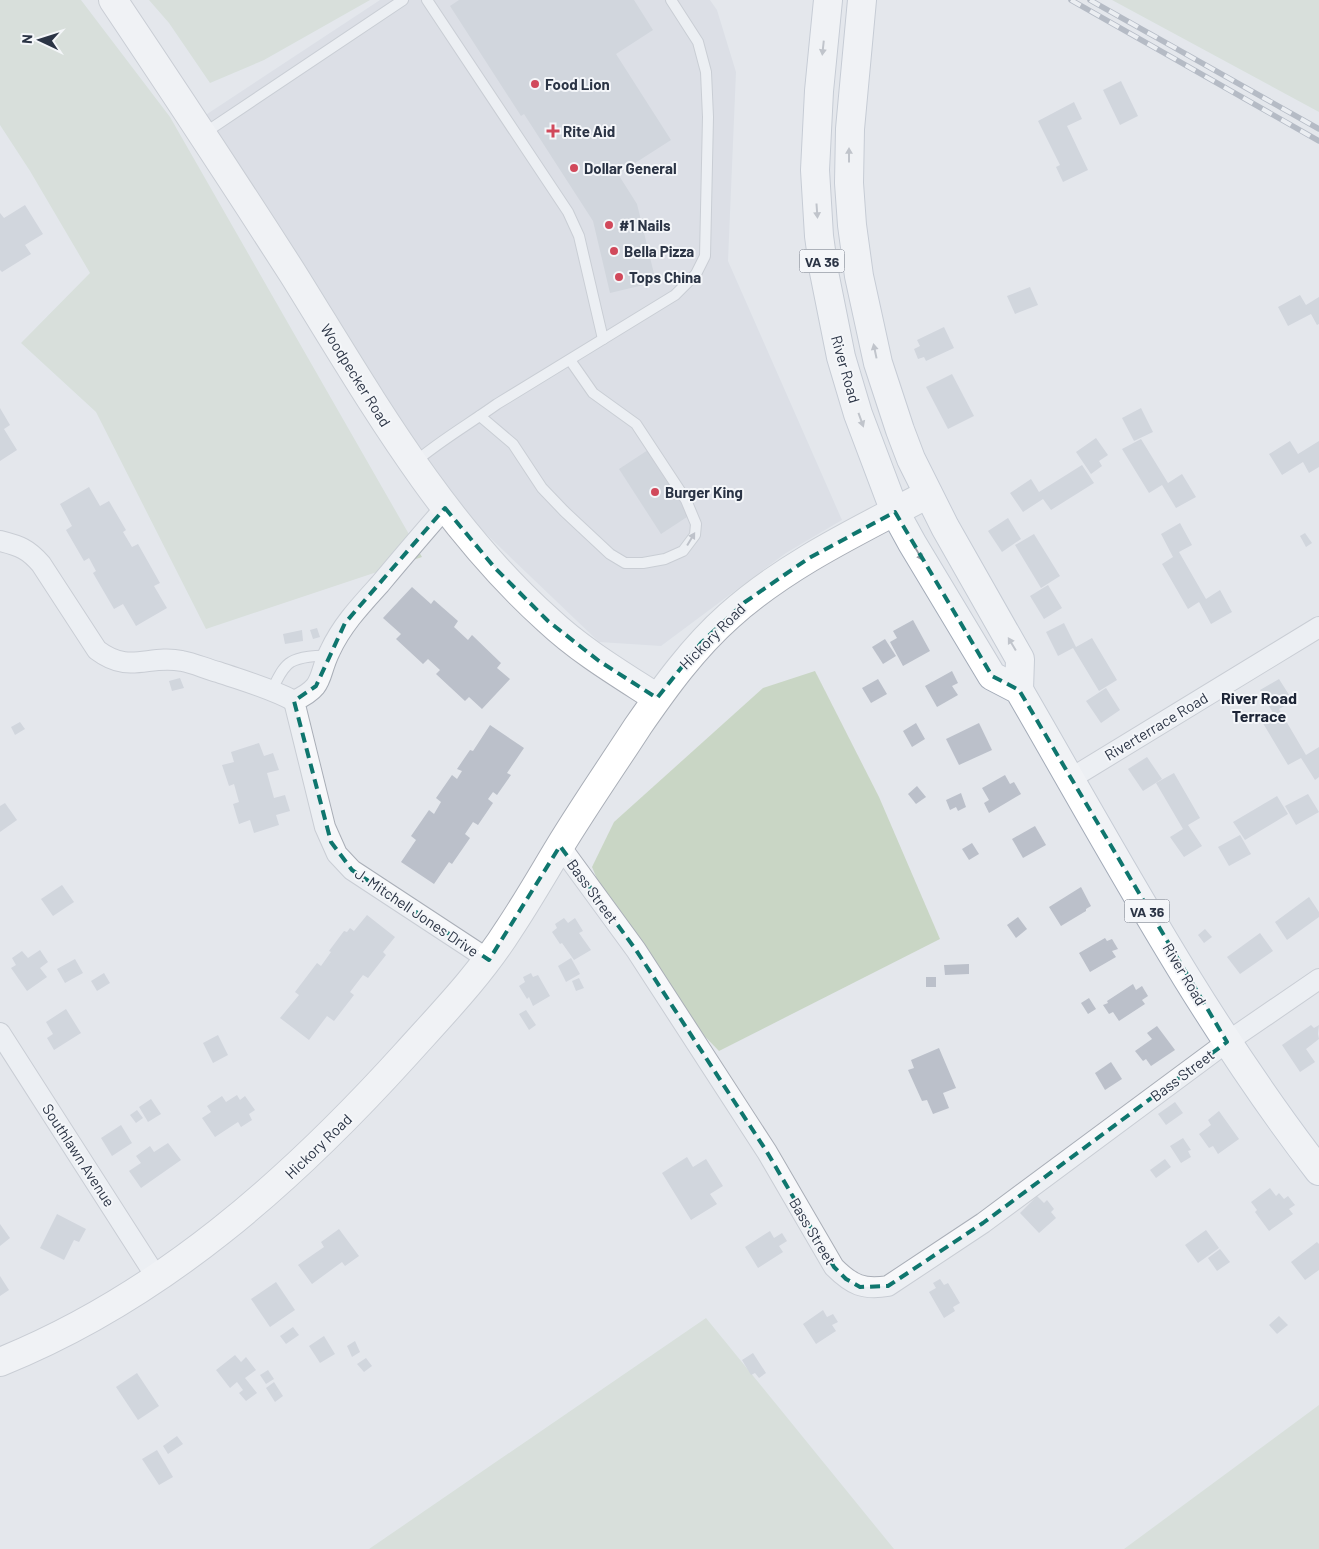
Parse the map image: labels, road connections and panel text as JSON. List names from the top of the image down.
{
  "streets": {
    "main road": [
      "VA 36",
      "River Road",
      "Woodpecker Road",
      "Hickory Road"
    ],
    "street": [
      "Riverterrace Road",
      "Bass Street",
      "J. Mitchell Jones Drive",
      "Southlawn Avenue"
    ]
  },
  "crossings": [
    ["VA 36", "River Road"],
    ["VA 36", "Hickory Road"],
    ["River Road", "Hickory Road"],
    ["River Road", "Riverterrace Road"],
    ["River Road", "Bass Street"],
    ["Woodpecker Road", "Hickory Road"],
    ["Hickory Road", "Bass Street"],
    ["Hickory Road", "J. Mitchell Jones Drive"],
    ["Hickory Road", "Southlawn Avenue"]
  ],
  "districts": ["River Road Terrace"],
  "places": {
    "other": [
      "Food Lion",
      "Dollar General",
      "#1 Nails",
      "Bella Pizza",
      "Tops China",
      "Burger King"
    ],
    "health": ["Rite Aid"]
  },
  "north": "left"
}
